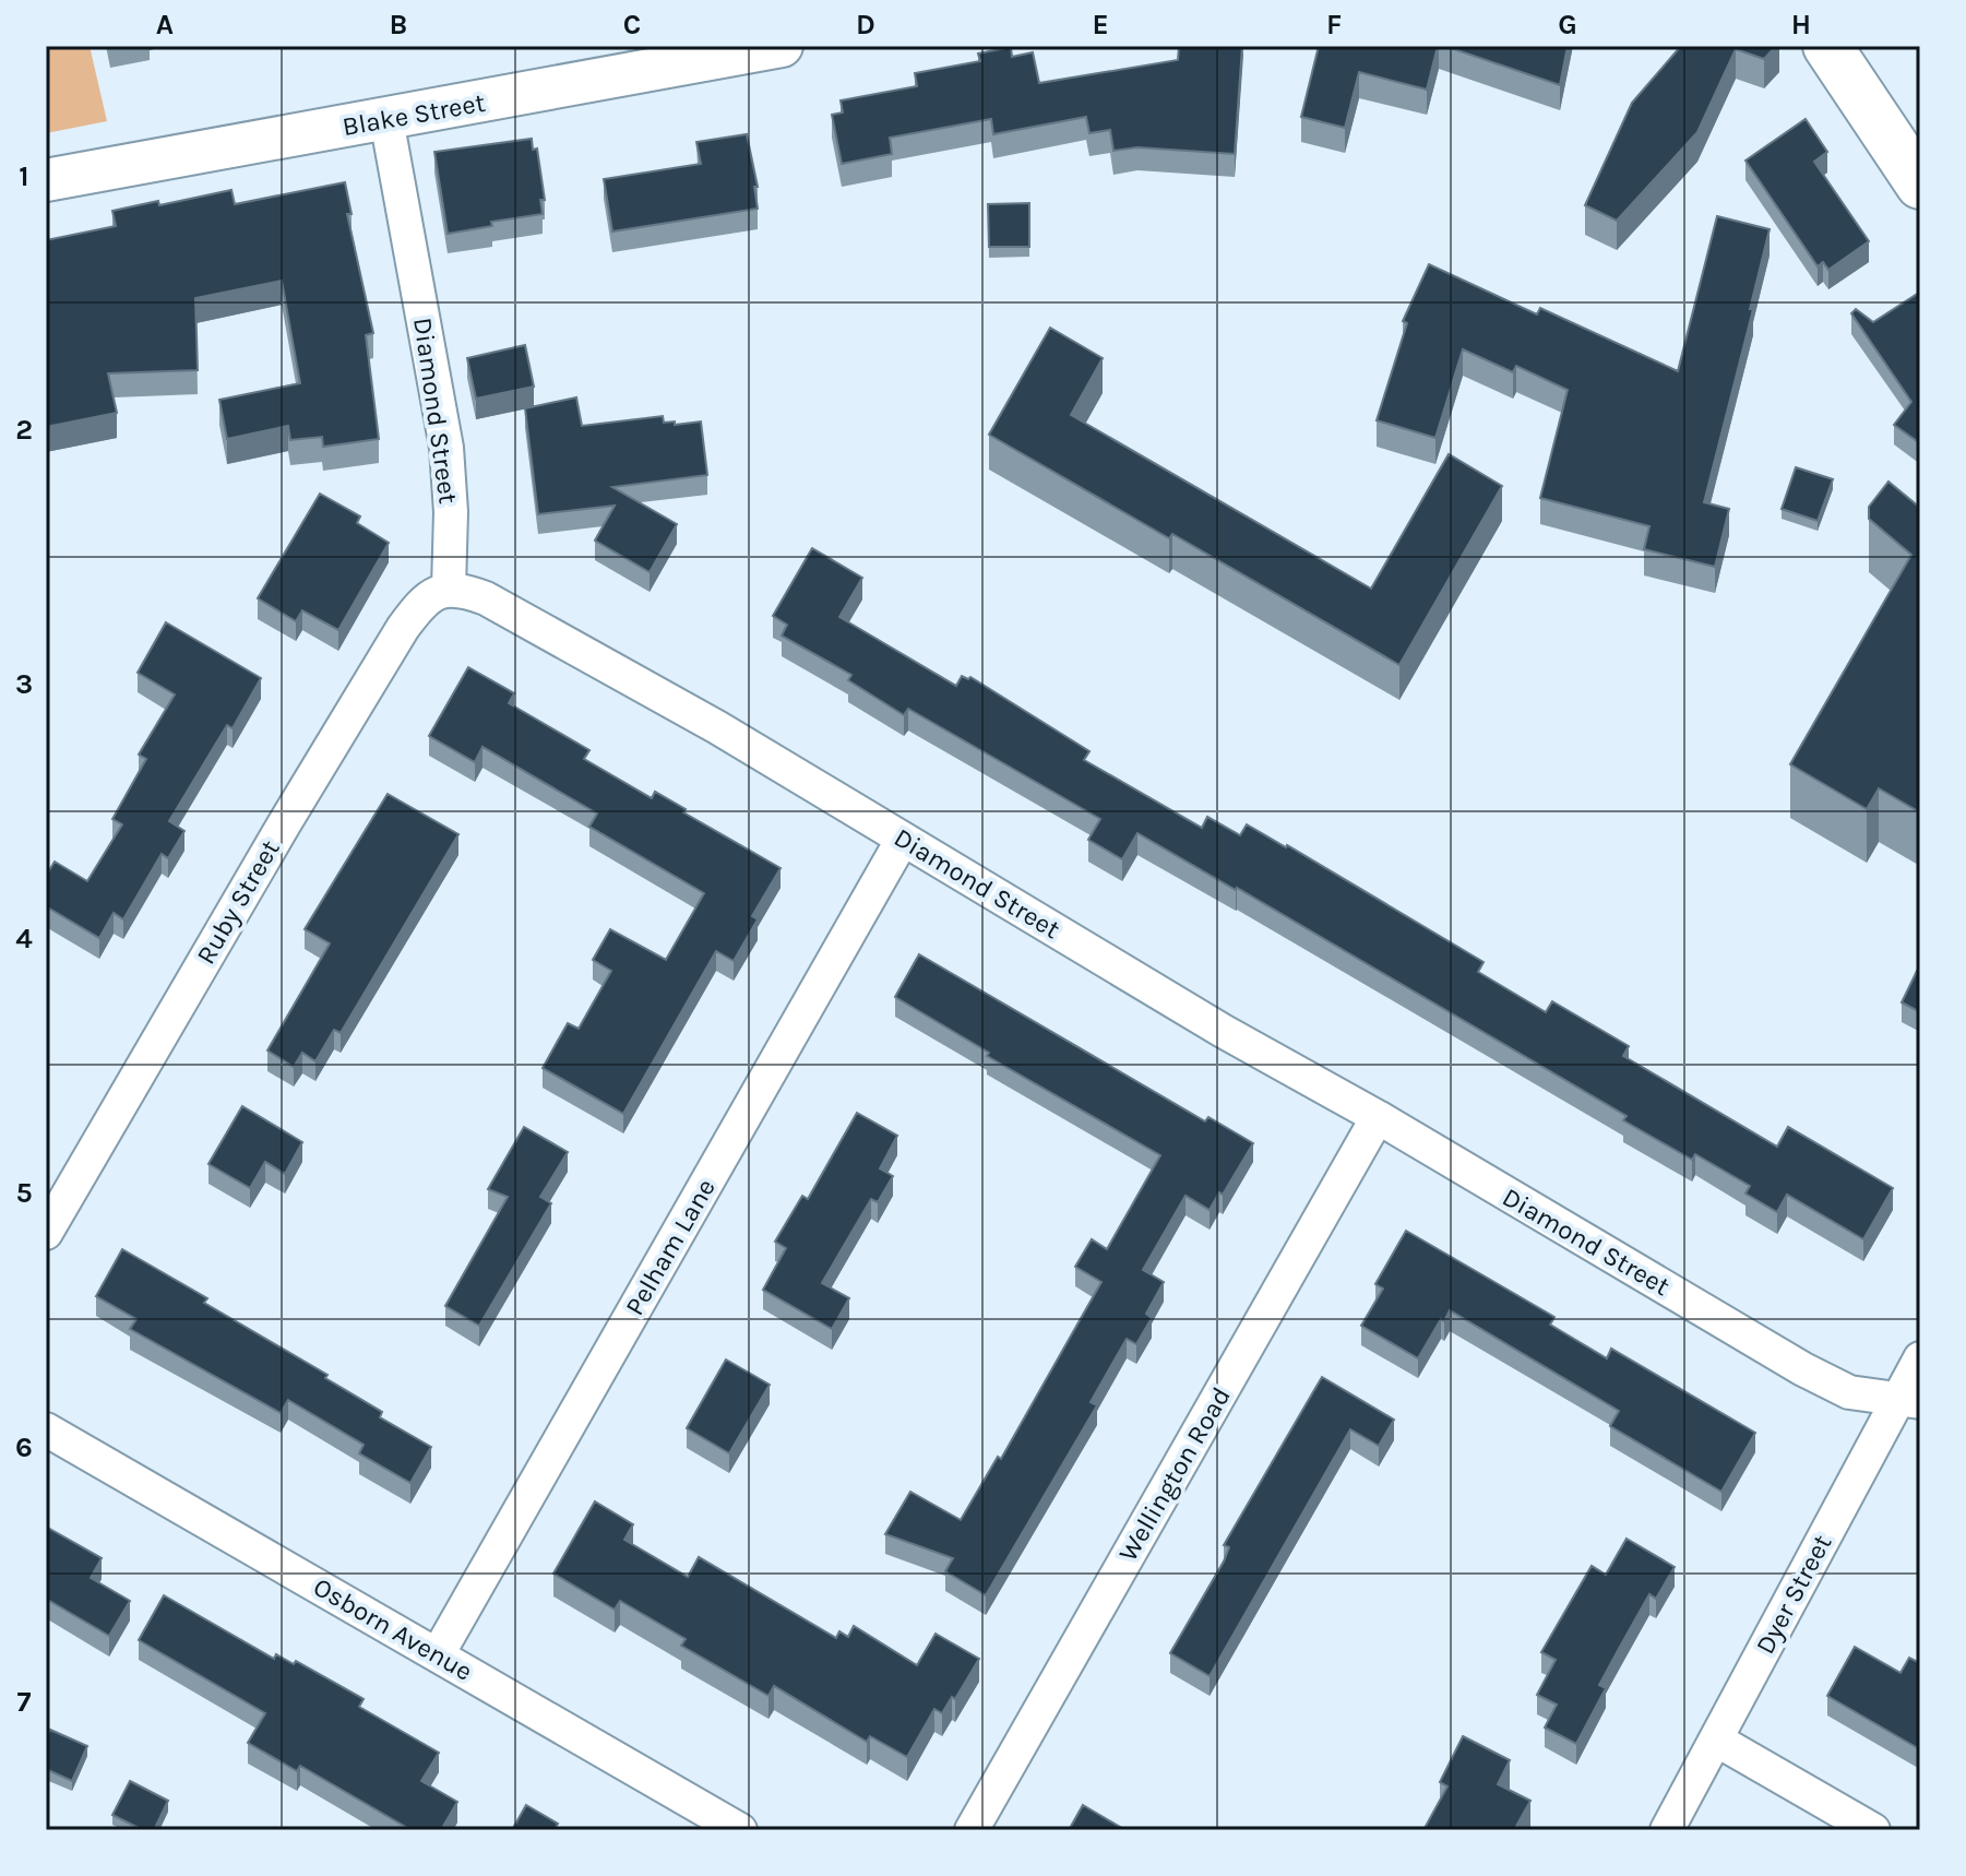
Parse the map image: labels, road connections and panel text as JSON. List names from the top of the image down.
{
  "streets": {
    "street": [
      "Blake Street",
      "Diamond Street",
      "Ruby Street",
      "Pelham Lane",
      "Wellington Road",
      "Dyer Street",
      "Osborn Avenue"
    ]
  },
  "crossings": [
    ["Blake Street", "Diamond Street"],
    ["Diamond Street", "Ruby Street"],
    ["Diamond Street", "Pelham Lane"],
    ["Diamond Street", "Wellington Road"],
    ["Diamond Street", "Dyer Street"],
    ["Pelham Lane", "Osborn Avenue"]
  ],
  "grid": {
    "columns": [
      "A",
      "B",
      "C",
      "D",
      "E",
      "F",
      "G",
      "H"
    ],
    "rows": [
      "1",
      "2",
      "3",
      "4",
      "5",
      "6",
      "7"
    ]
  }
}
